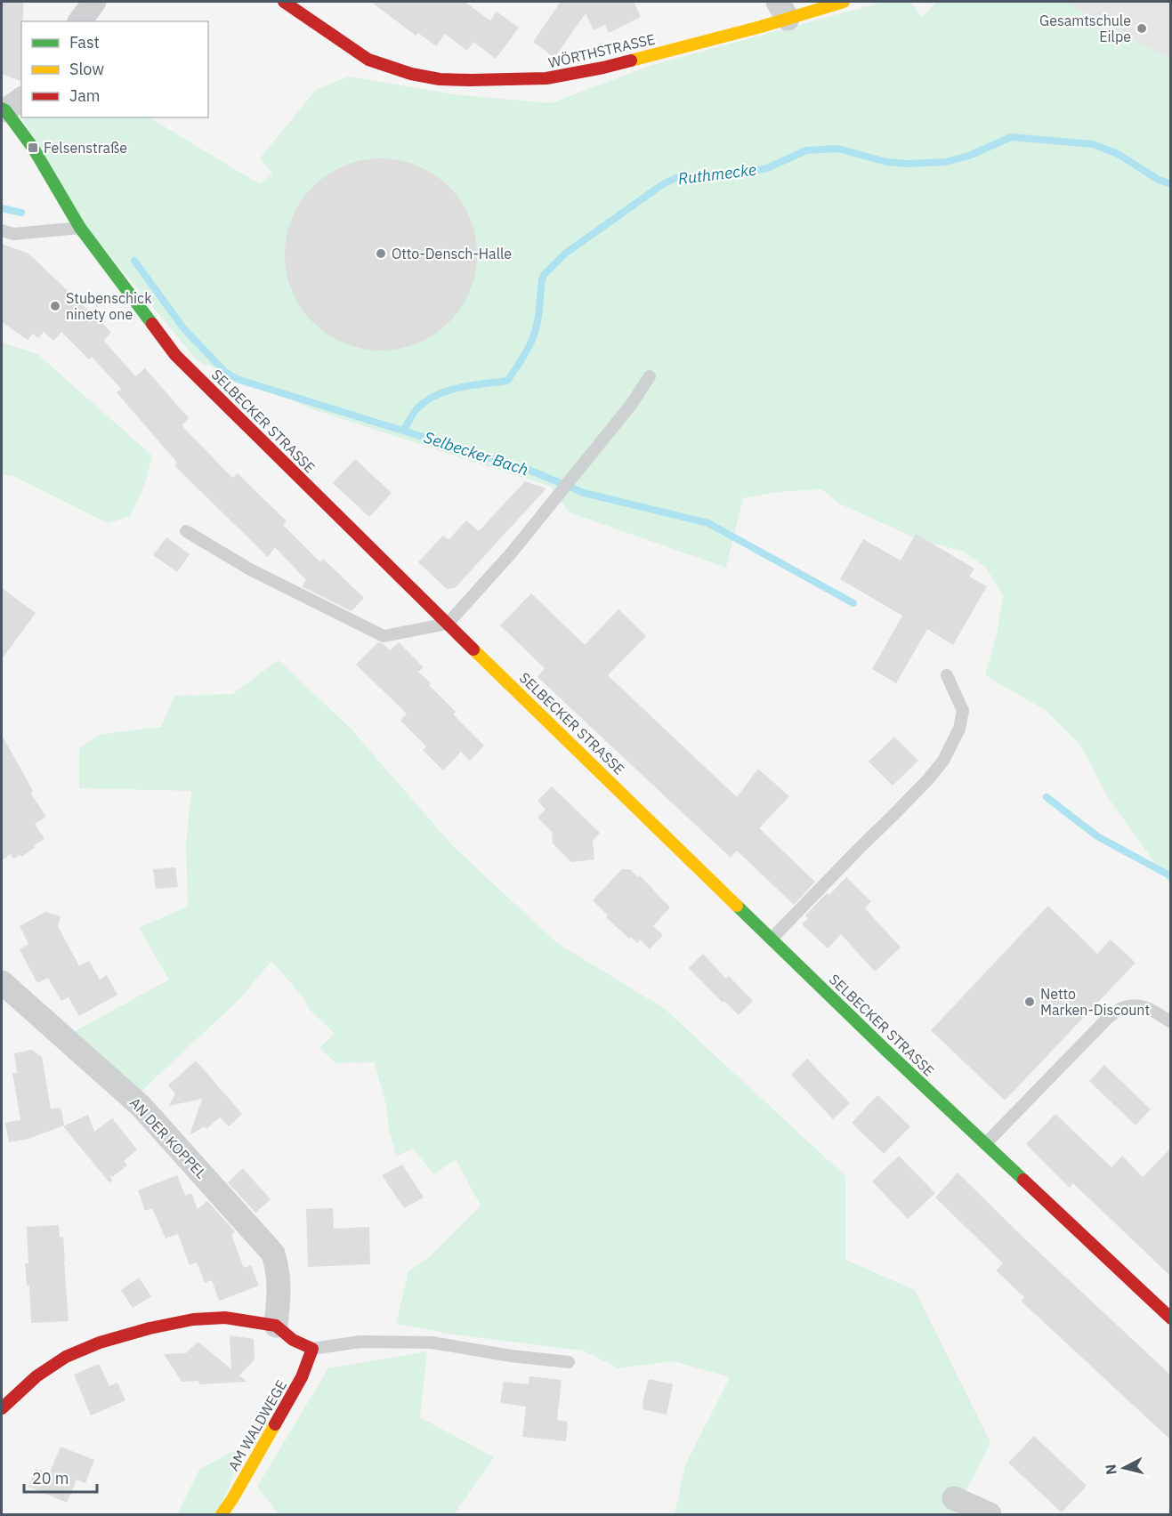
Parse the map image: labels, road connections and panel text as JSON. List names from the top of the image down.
{
  "streets": {
    "main road": ["WÖRTHSTRASSE", "SELBECKER STRASSE", "AM WALDWEGE"],
    "street": ["AN DER KOPPEL"]
  },
  "water": ["Ruthmecke", "Selbecker Bach"],
  "places": {
    "other": [
      "Gesamtschule Eilpe",
      "Otto-Densch-Halle",
      "Stubenschick ninety one",
      "Netto Marken-Discount"
    ],
    "transit": ["Felsenstraße"]
  },
  "legend": ["Fast", "Slow", "Jam"],
  "scale_bar": "20 m",
  "north": "left"
}
